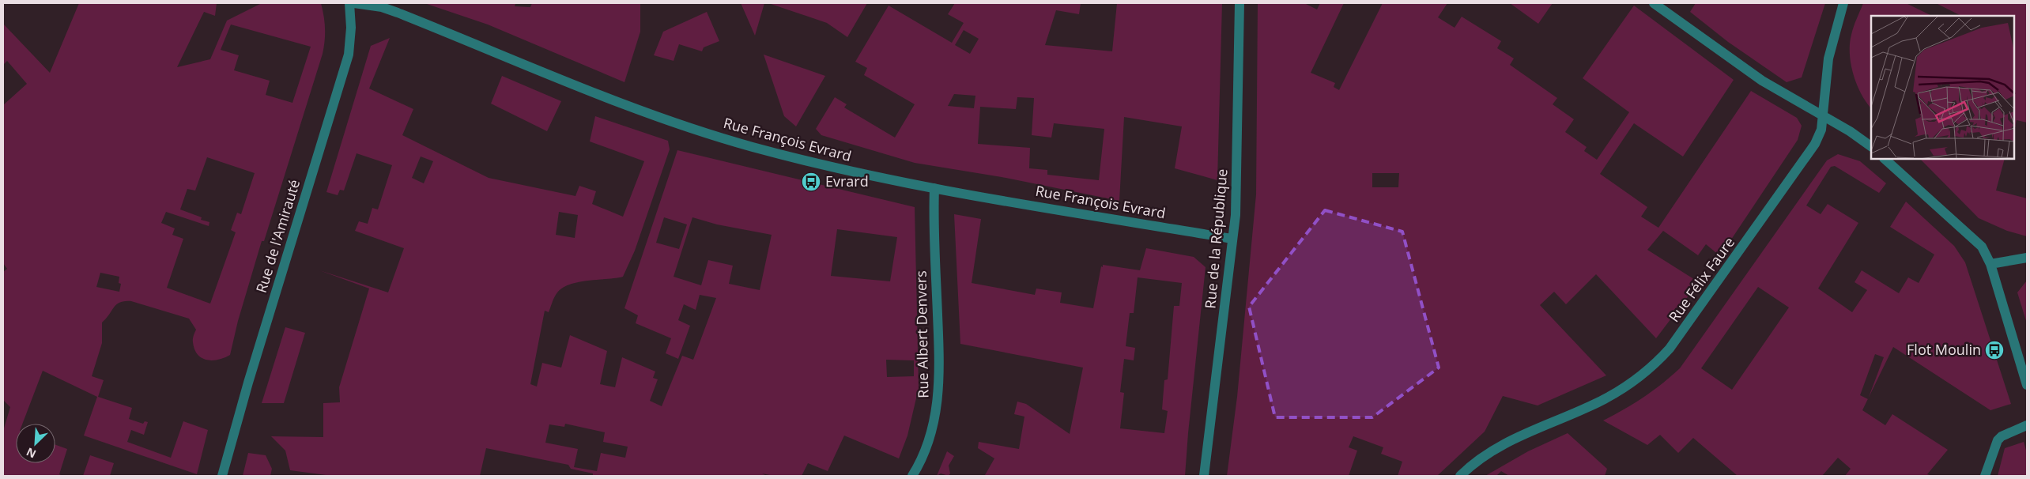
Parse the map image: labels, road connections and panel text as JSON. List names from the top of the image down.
{
  "streets": {
    "street": [
      "Rue François Evrard",
      "Rue de l'Amirauté",
      "Rue de la République",
      "Rue Félix Faure",
      "Rue Albert Denvers"
    ]
  },
  "crossings": [
    ["Rue François Evrard", "Rue de la République"],
    ["Rue François Evrard", "Rue Albert Denvers"]
  ],
  "places": {
    "bus stop": ["Evrard", "Flot Moulin"]
  },
  "north": "bottom left"
}
